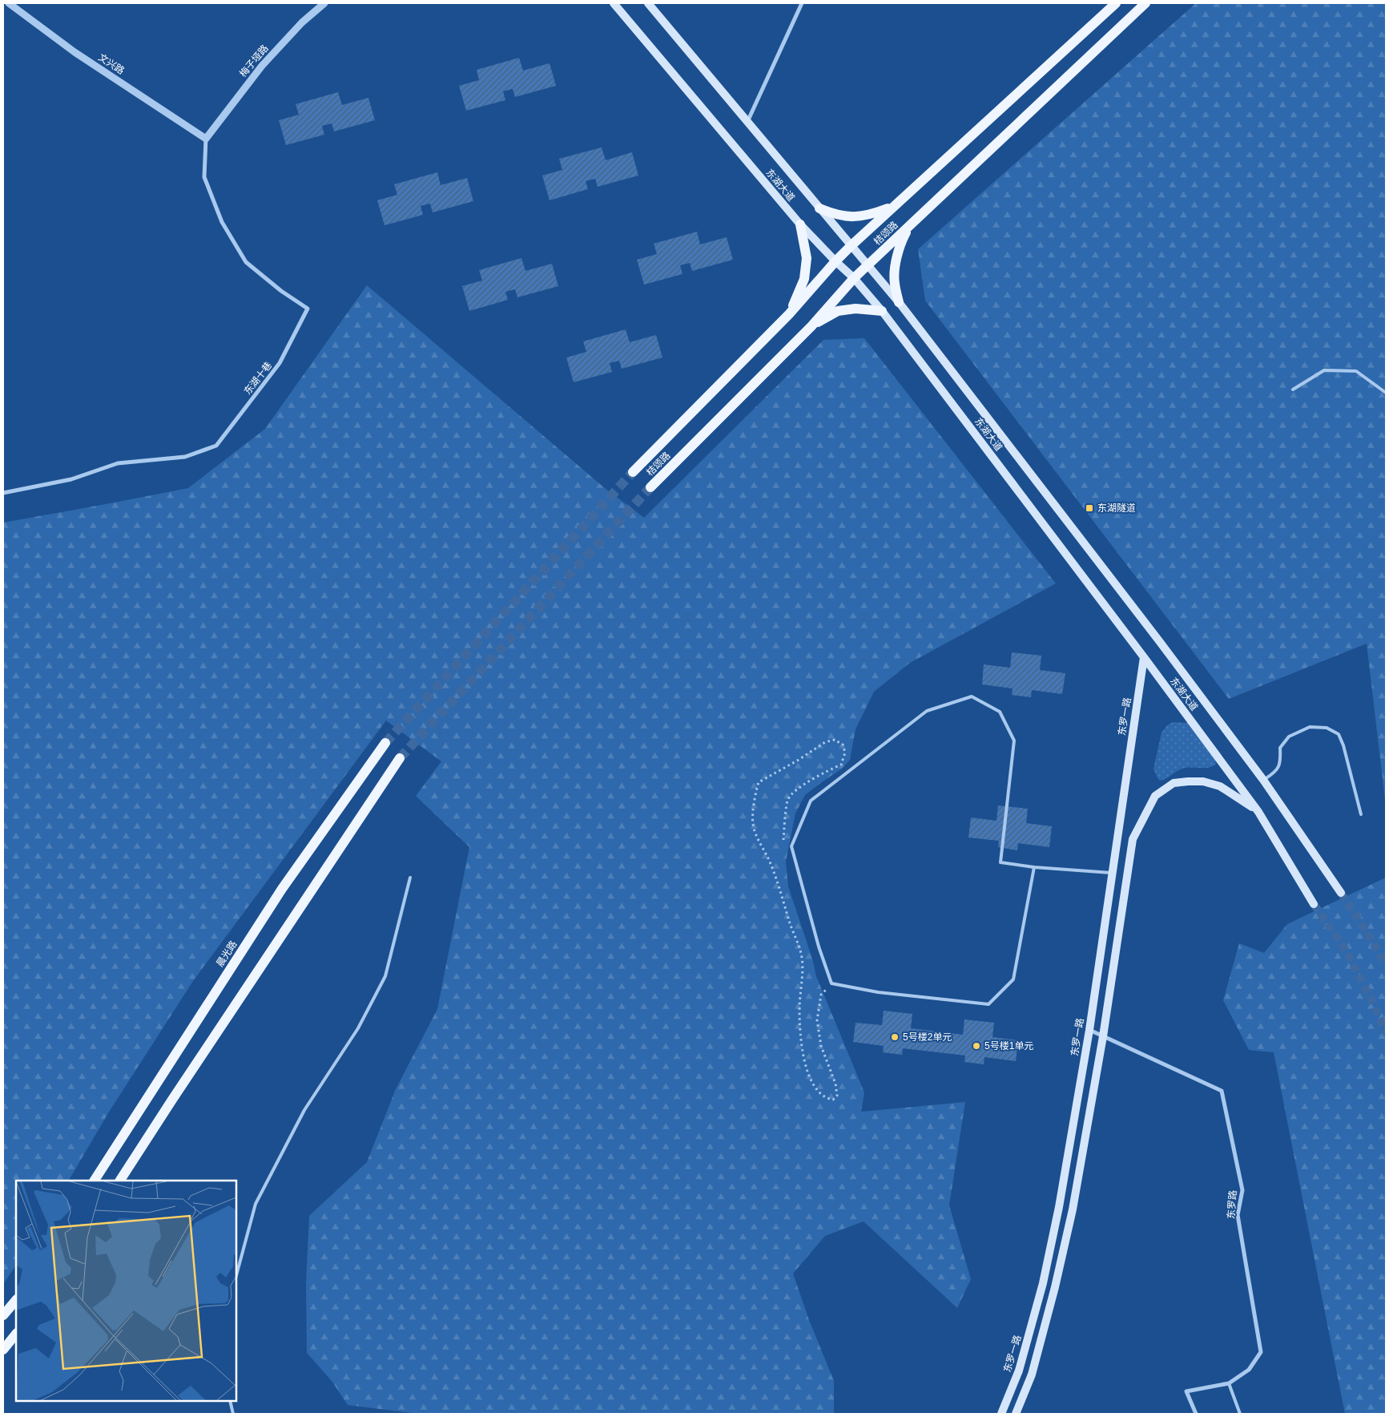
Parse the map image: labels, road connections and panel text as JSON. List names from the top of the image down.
{
  "streets": {
    "main road": [
      "东湖大道",
      "桔颂路",
      "东罗一路",
      "晨光路"
    ],
    "street": [
      "梅子垭路",
      "文兴路",
      "东湖十巷",
      "东罗路"
    ]
  },
  "crossings": [
    ["梅子垭路", "文兴路"],
    ["梅子垭路", "东湖十巷"],
    ["文兴路", "东湖十巷"],
    ["东湖大道", "桔颂路"],
    ["东湖大道", "东罗一路"],
    ["东罗一路", "东罗路"]
  ],
  "places": {
    "transit": ["东湖隧道"],
    "other": ["5号楼2单元", "5号楼1单元"]
  }
}
